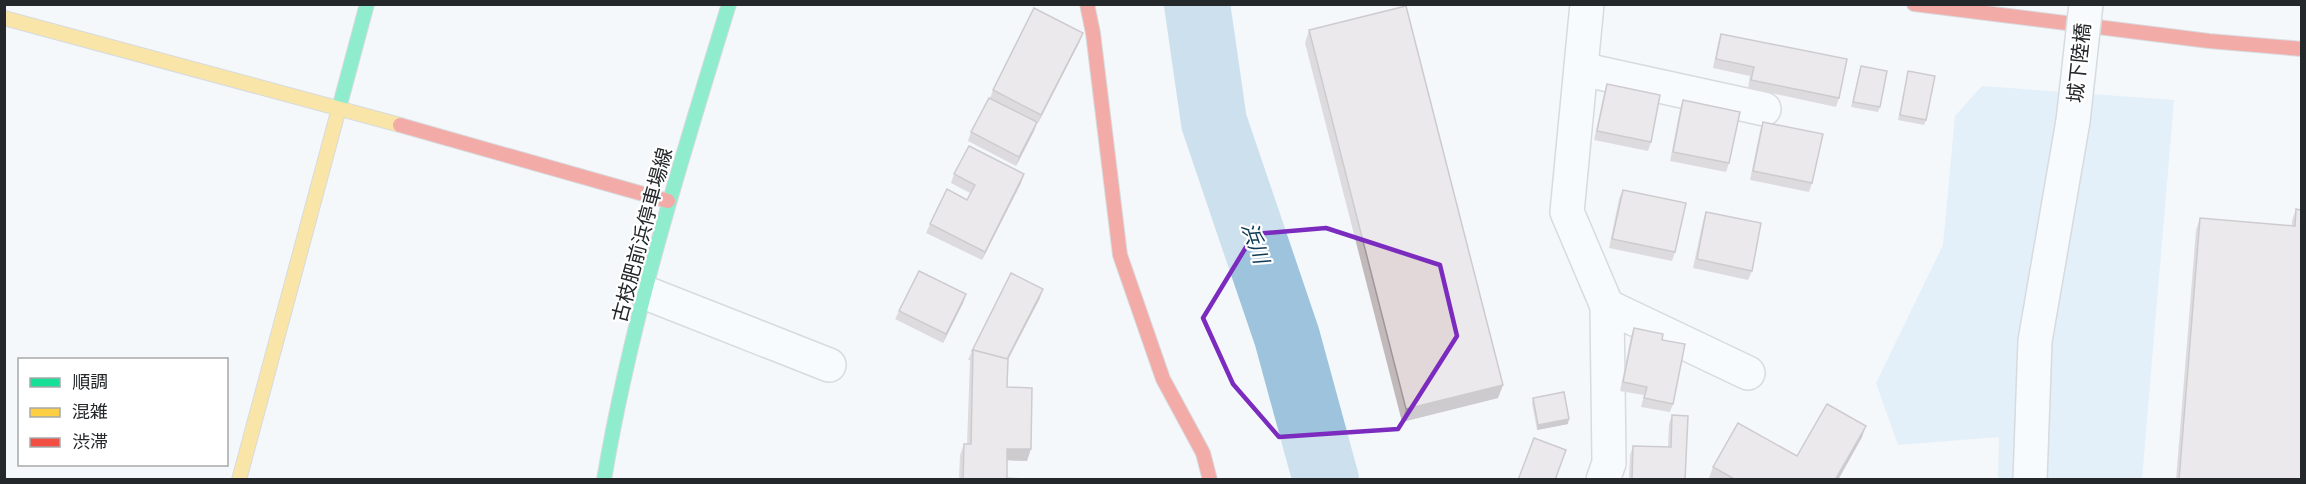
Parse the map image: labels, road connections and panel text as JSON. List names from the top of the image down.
{
  "streets": {
    "main road": ["古枝肥前浜停車場線"],
    "street": ["城下陸橋"]
  },
  "water": ["浜川"],
  "legend": ["順調", "混雑", "渋滞"]
}
